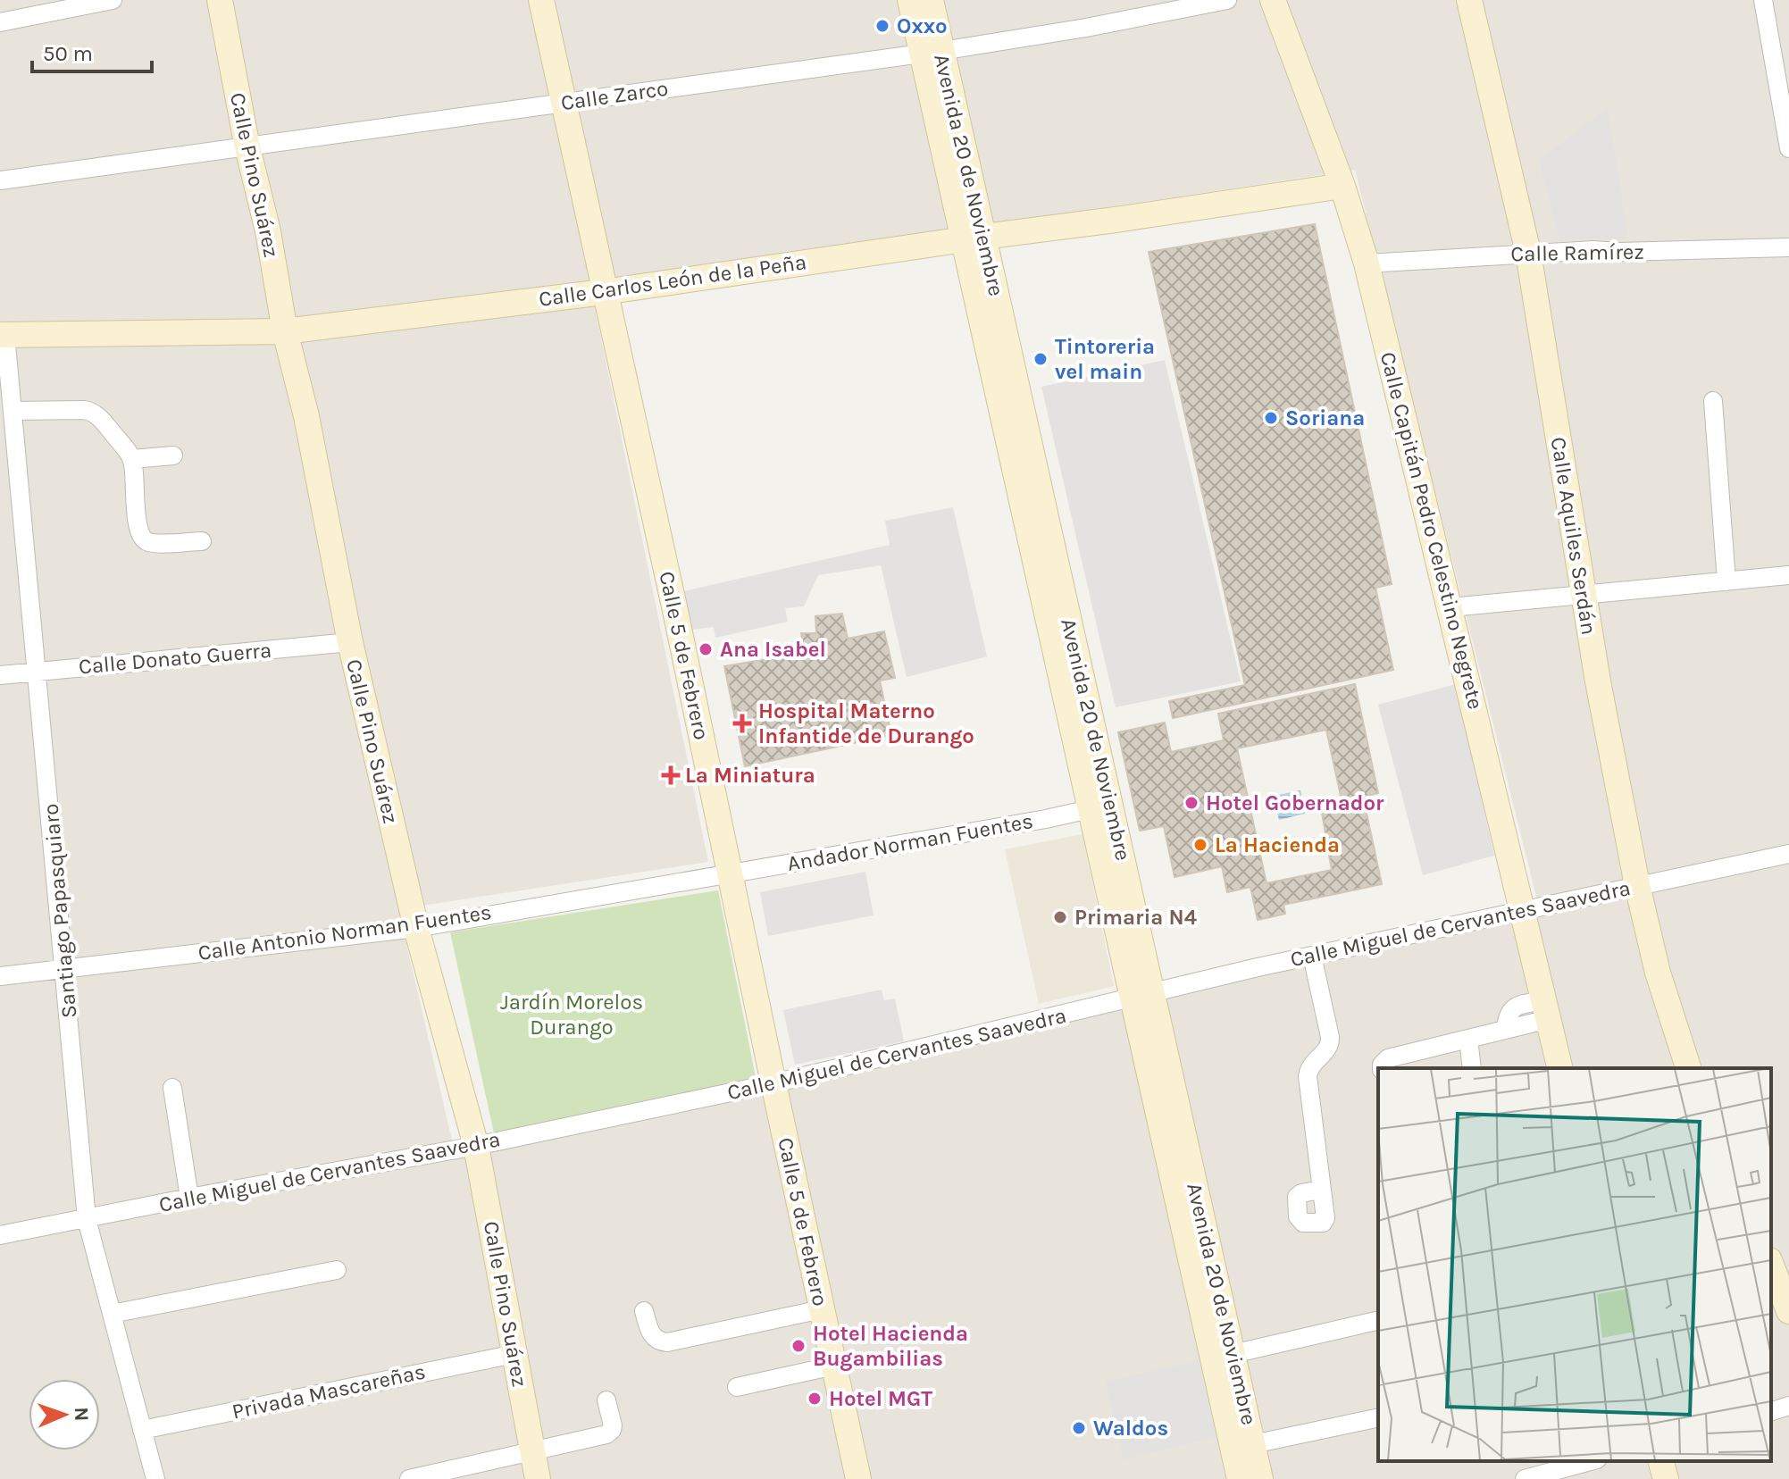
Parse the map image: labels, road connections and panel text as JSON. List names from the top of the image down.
{
  "streets": {
    "street": [
      "Calle Zarco",
      "Calle Pino Suárez",
      "Avenida 20 de Noviembre",
      "Calle Ramírez",
      "Calle Carlos León de la Peña",
      "Calle Capitán Pedro Celestino Negrete",
      "Calle Aquiles Serdán",
      "Calle 5 de Febrero",
      "Calle Donato Guerra",
      "Andador Norman Fuentes",
      "Santiago Papasquiaro",
      "Calle Miguel de Cervantes Saavedra",
      "Calle Antonio Norman Fuentes",
      "Privada Mascareñas"
    ]
  },
  "crossings": [
    ["Calle Zarco", "Calle Pino Suárez"],
    ["Calle Zarco", "Avenida 20 de Noviembre"],
    ["Calle Zarco", "Calle 5 de Febrero"],
    ["Calle Pino Suárez", "Calle Carlos León de la Peña"],
    ["Calle Pino Suárez", "Calle Donato Guerra"],
    ["Calle Pino Suárez", "Calle Miguel de Cervantes Saavedra"],
    ["Calle Pino Suárez", "Calle Antonio Norman Fuentes"],
    ["Calle Pino Suárez", "Privada Mascareñas"],
    ["Avenida 20 de Noviembre", "Calle Carlos León de la Peña"],
    ["Avenida 20 de Noviembre", "Andador Norman Fuentes"],
    ["Avenida 20 de Noviembre", "Calle Miguel de Cervantes Saavedra"],
    ["Calle Ramírez", "Calle Capitán Pedro Celestino Negrete"],
    ["Calle Ramírez", "Calle Aquiles Serdán"],
    ["Calle Carlos León de la Peña", "Calle Capitán Pedro Celestino Negrete"],
    ["Calle Carlos León de la Peña", "Calle 5 de Febrero"],
    ["Calle Carlos León de la Peña", "Santiago Papasquiaro"],
    ["Calle Capitán Pedro Celestino Negrete", "Calle Miguel de Cervantes Saavedra"],
    ["Calle Aquiles Serdán", "Calle Miguel de Cervantes Saavedra"],
    ["Calle 5 de Febrero", "Andador Norman Fuentes"],
    ["Calle 5 de Febrero", "Calle Miguel de Cervantes Saavedra"],
    ["Calle 5 de Febrero", "Calle Antonio Norman Fuentes"],
    ["Calle Donato Guerra", "Santiago Papasquiaro"],
    ["Andador Norman Fuentes", "Calle Antonio Norman Fuentes"],
    ["Santiago Papasquiaro", "Calle Miguel de Cervantes Saavedra"],
    ["Santiago Papasquiaro", "Calle Antonio Norman Fuentes"],
    ["Santiago Papasquiaro", "Privada Mascareñas"]
  ],
  "parks": ["Jardín Morelos Durango"],
  "places": {
    "other": [
      "Oxxo",
      "Tintoreria vel main",
      "Soriana",
      "Ana Isabel",
      "Hotel Gobernador",
      "La Hacienda",
      "Primaria N4",
      "Hotel Hacienda Bugambilias",
      "Hotel MGT",
      "Waldos"
    ],
    "health": ["Hospital Materno Infantide de Durango", "La Miniatura"]
  },
  "scale_bar": "50 m",
  "north": "right"
}
